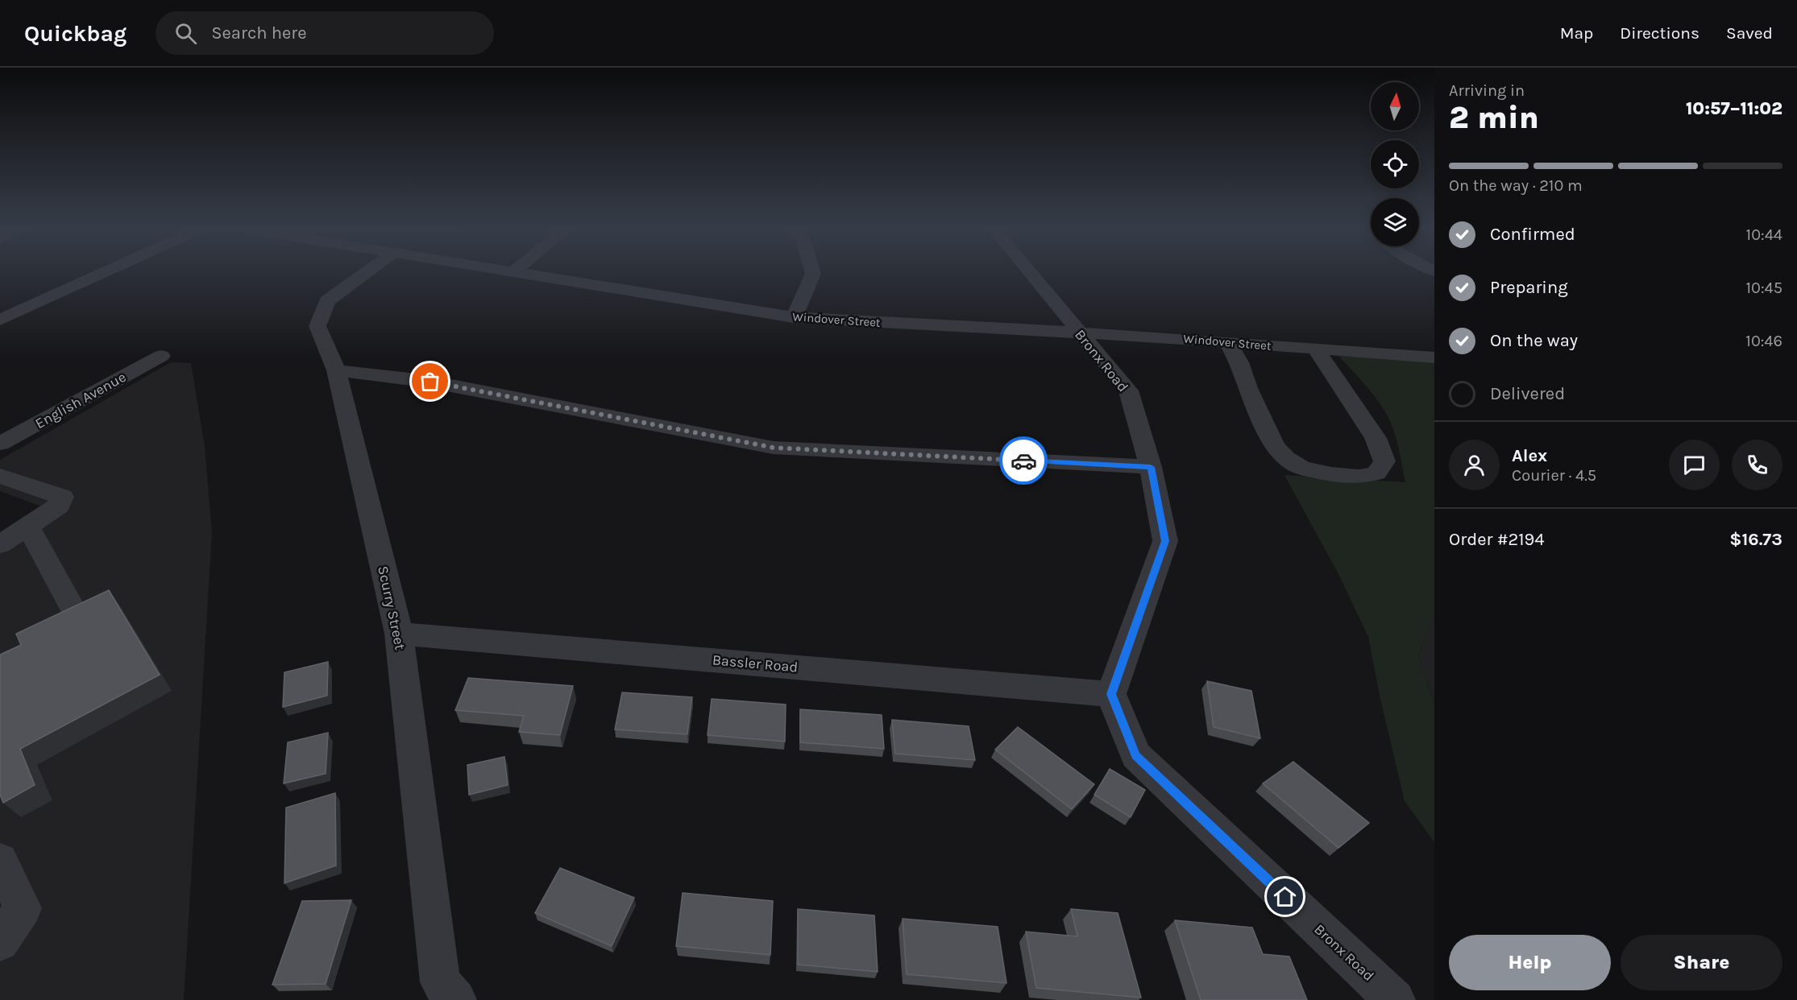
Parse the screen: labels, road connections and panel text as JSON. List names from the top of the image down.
{
  "streets": {
    "street": [
      "Windover Street",
      "Bronx Road",
      "English Avenue",
      "Scurry Street",
      "Bassler Road"
    ]
  },
  "crossings": [
    ["Windover Street", "Bronx Road"],
    ["Bronx Road", "Bassler Road"],
    ["Scurry Street", "Bassler Road"]
  ],
  "north": "top",
  "page": {
    "header": "Quickbag",
    "search": "Search here",
    "nav": ["Map", "Directions", "Saved"],
    "heading": ["2 min", "Arriving in", "10:57–11:02"],
    "panel": [
      "Alex",
      "Courier · 4.5",
      "Order #2194",
      "$16.73"
    ],
    "bar": "On the way · 210 m",
    "list": [
      ["Confirmed", "10:44"],
      ["Preparing", "10:45"],
      ["On the way", "10:46"],
      "Delivered"
    ],
    "buttons": ["Help", "Share"]
  }
}
